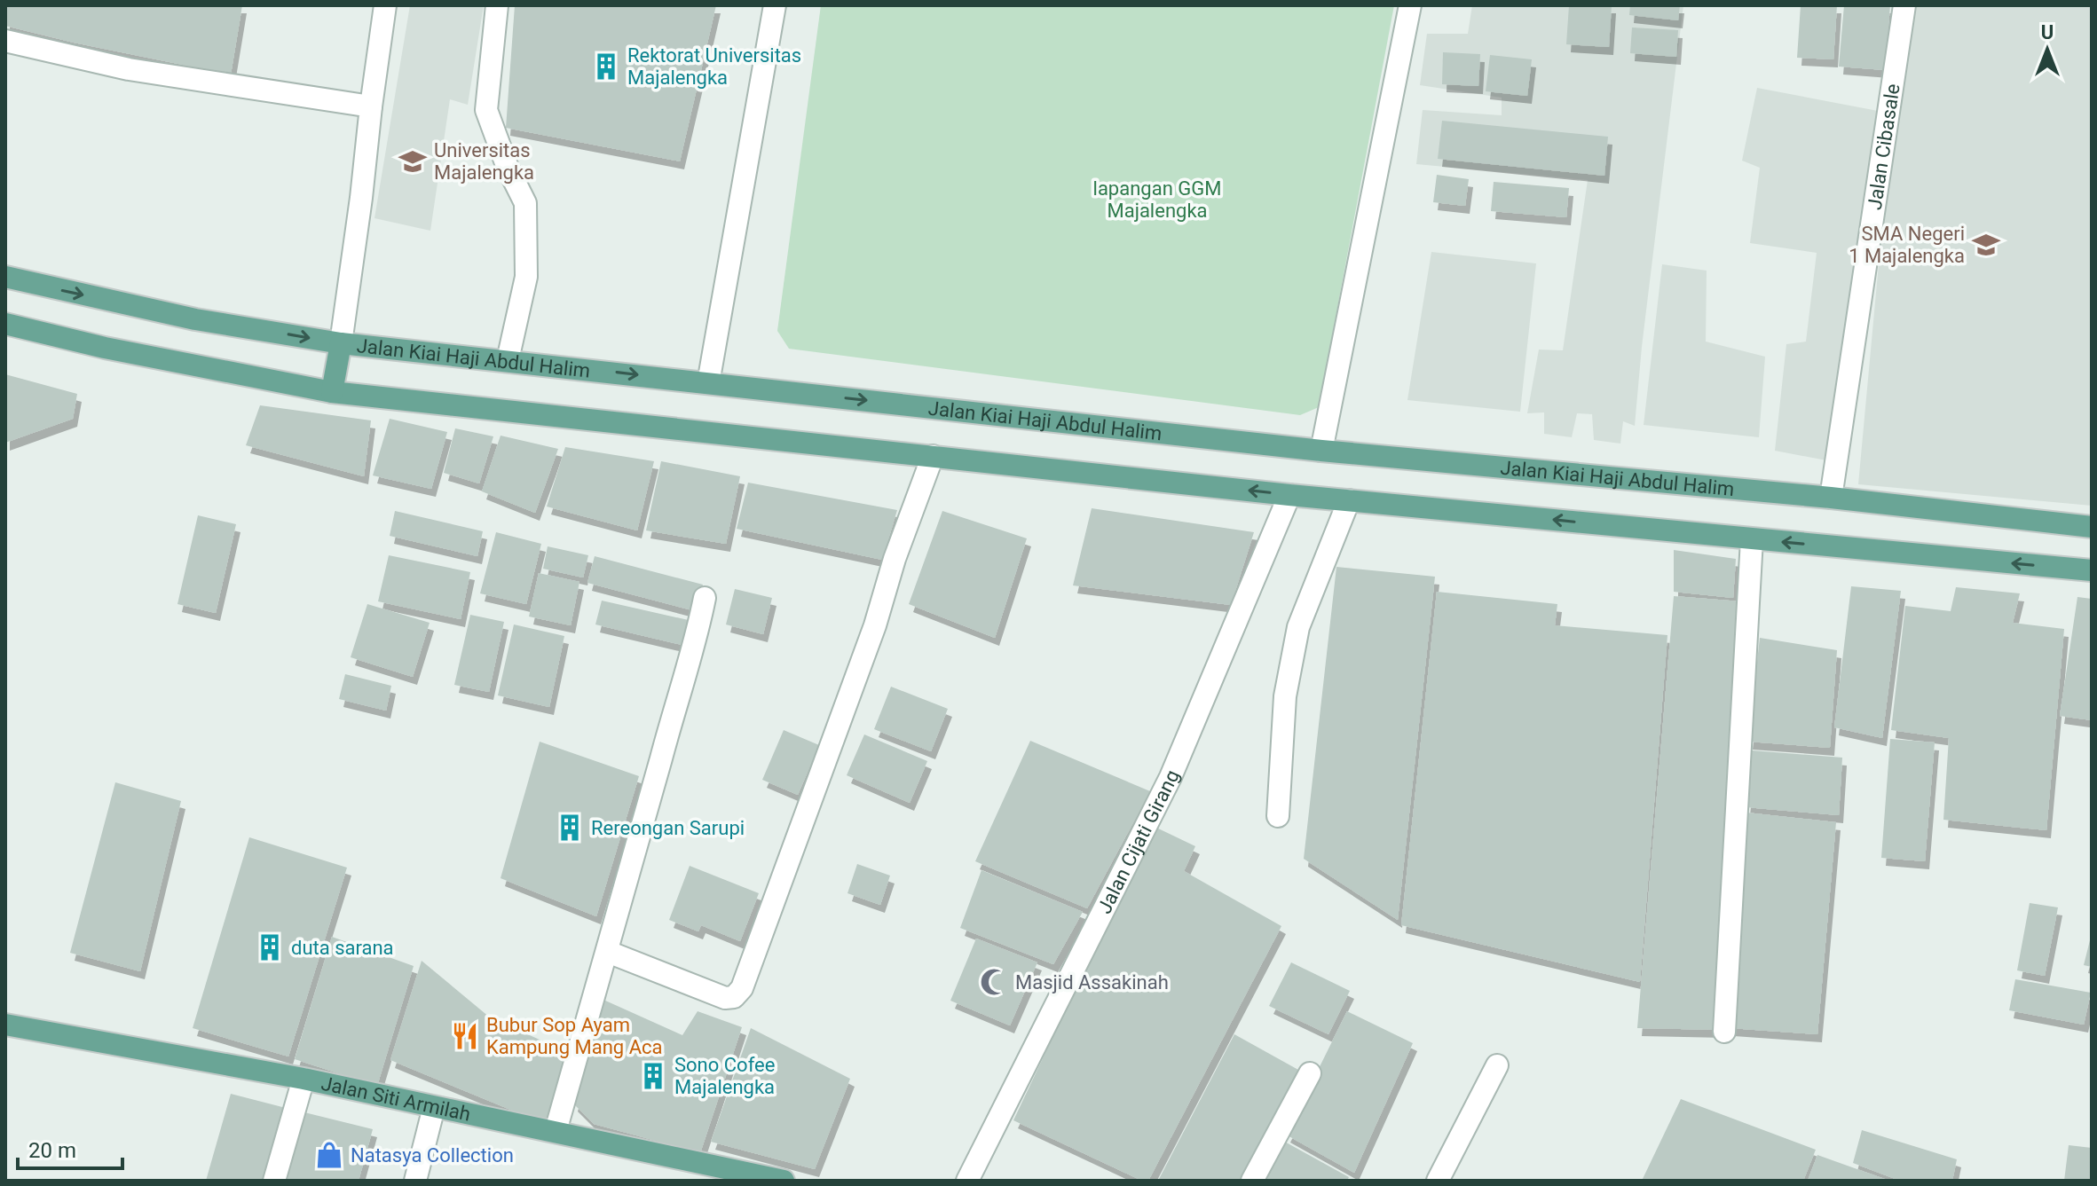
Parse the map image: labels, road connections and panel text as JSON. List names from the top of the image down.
{
  "streets": {
    "main road": ["Jalan Kiai Haji Abdul Halim", "Jalan Siti Armilah"],
    "street": ["Jalan Cibasale", "Jalan Cijati Girang"]
  },
  "crossings": [
    ["Jalan Cibasale", "Jalan Kiai Haji Abdul Halim"]
  ],
  "parks": ["lapangan GGM Majalengka"],
  "places": {
    "building": [
      "Rektorat Universitas Majalengka",
      "Rereongan Sarupi",
      "duta sarana",
      "Sono Cofee Majalengka"
    ],
    "school or university": ["Universitas Majalengka", "SMA Negeri 1 Majalengka"],
    "mosque": ["Masjid Assakinah"],
    "restaurant": ["Bubur Sop Ayam Kampung Mang Aca"],
    "shop": ["Natasya Collection"]
  },
  "scale_bar": "20 m",
  "north": "top"
}
